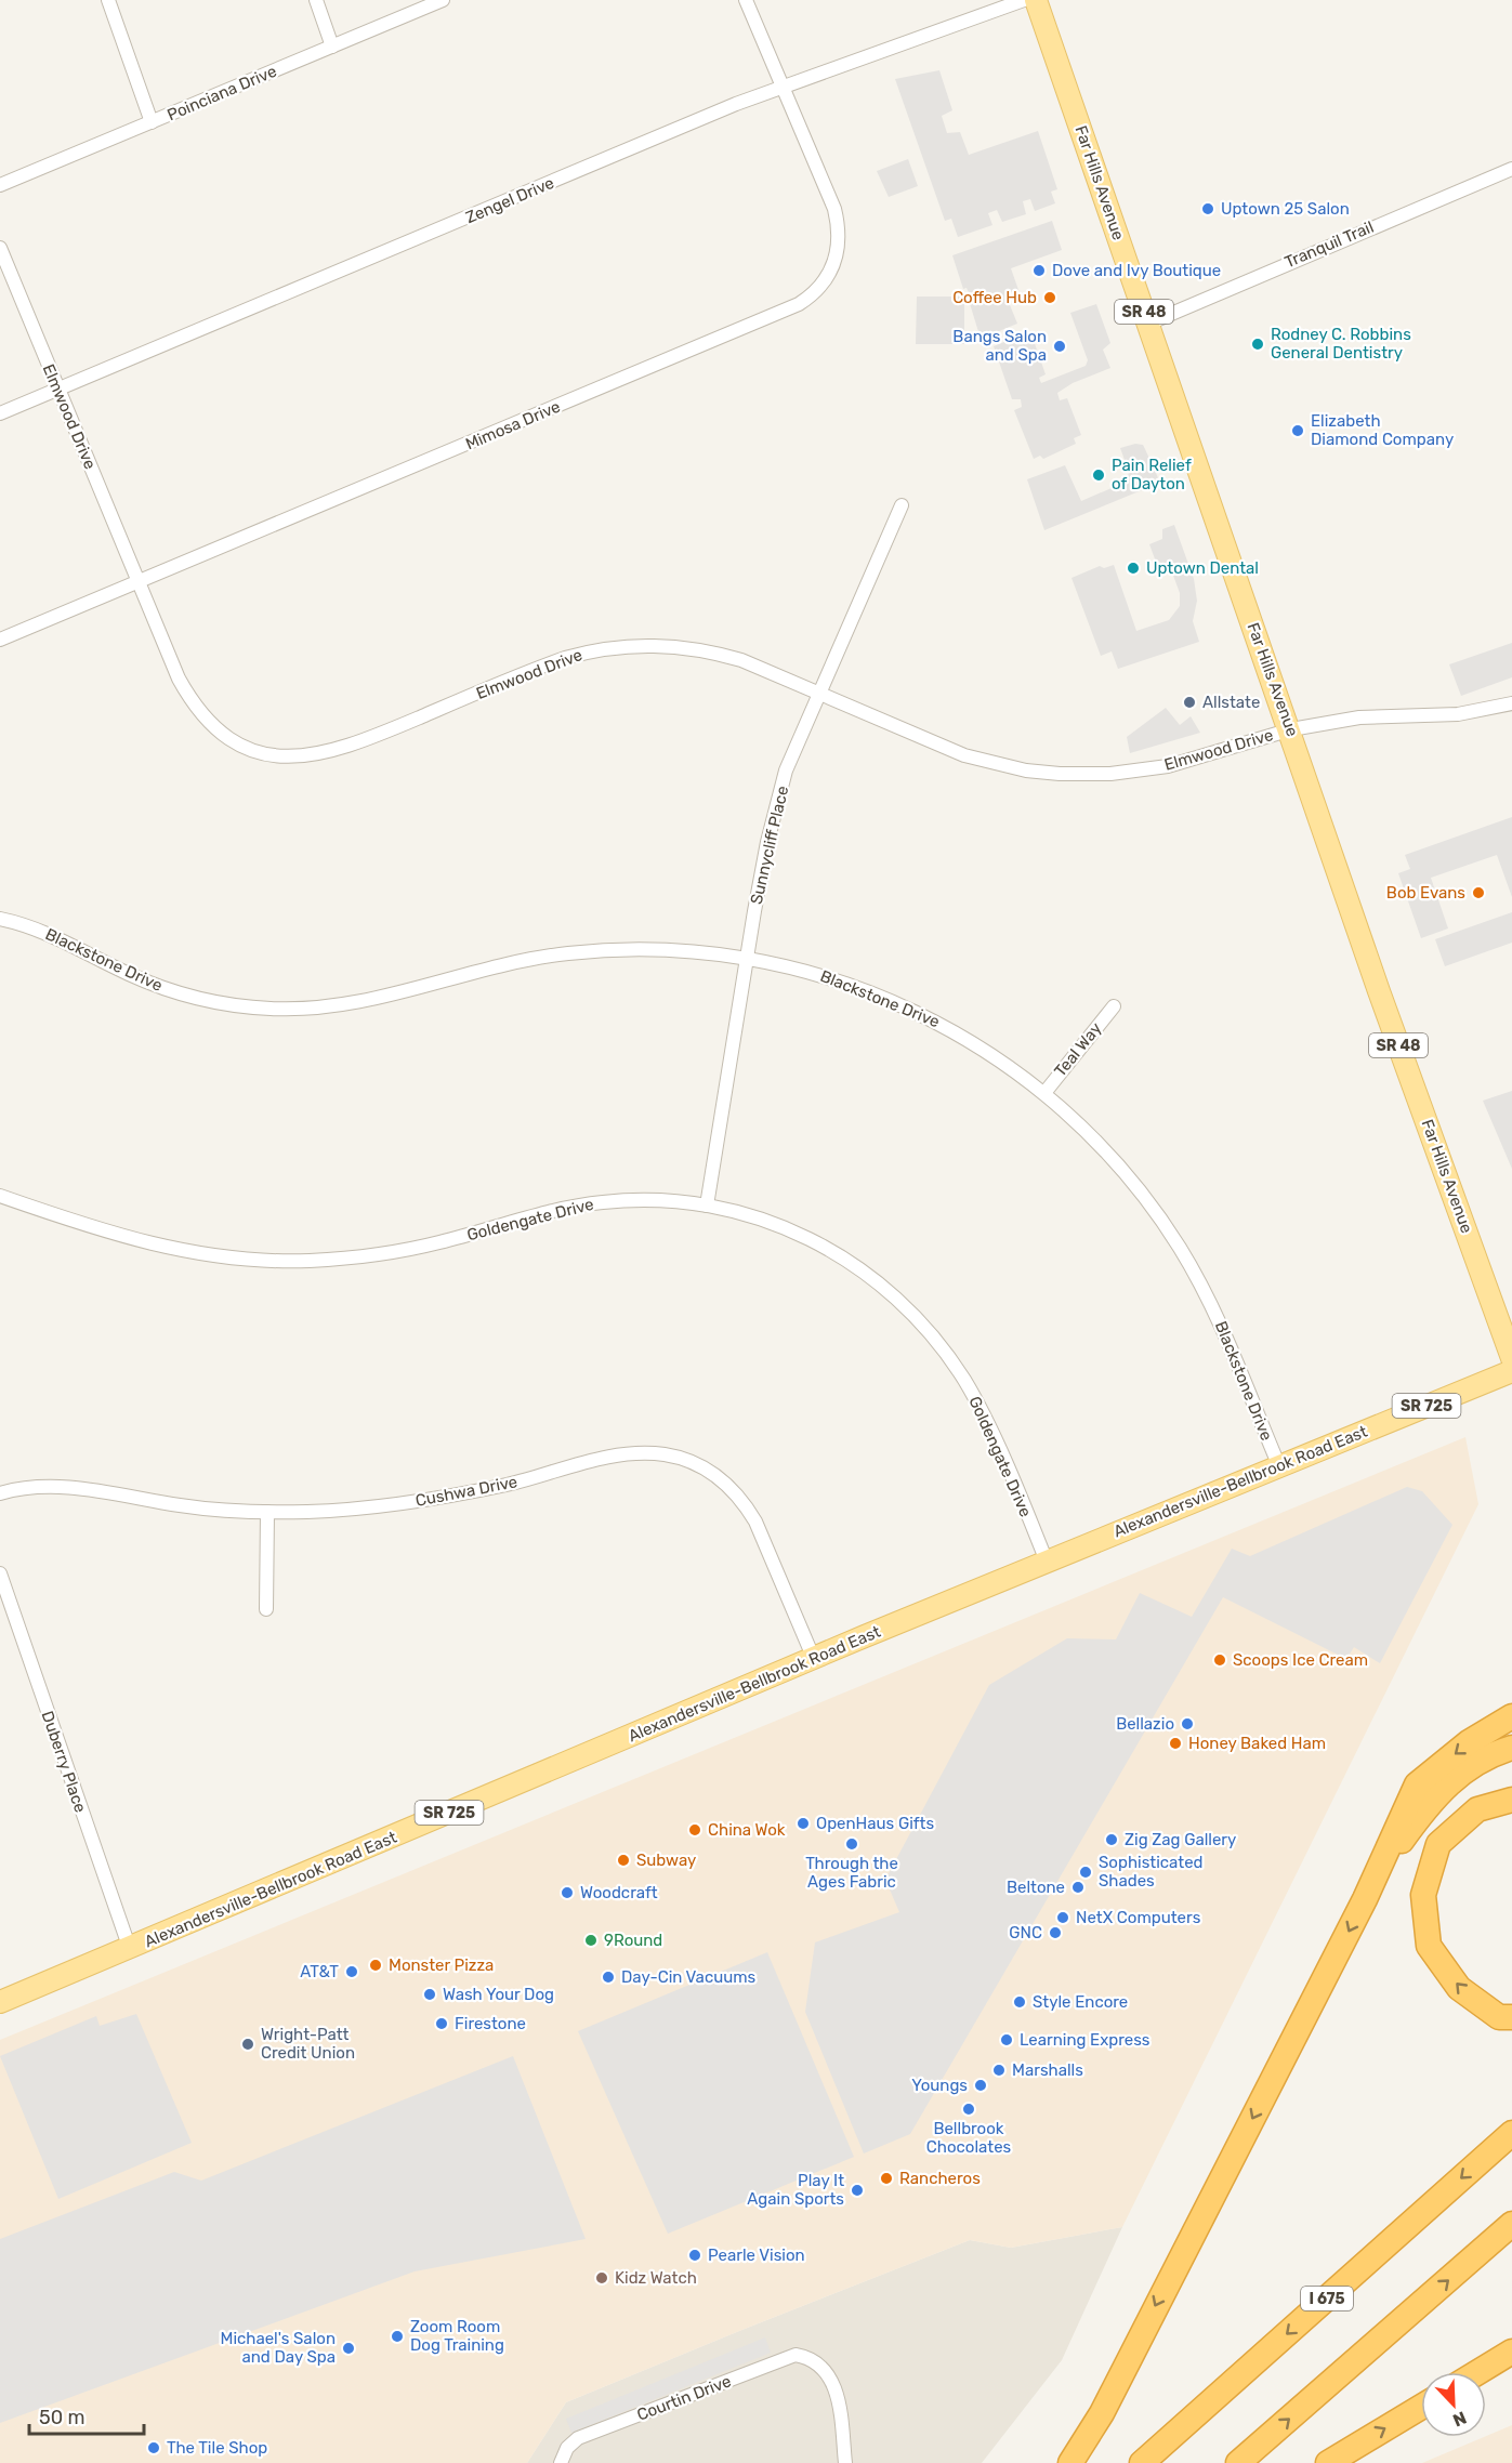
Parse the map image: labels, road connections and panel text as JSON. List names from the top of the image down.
{
  "streets": {
    "highway": ["I 675"],
    "main road": [
      "Far Hills Avenue",
      "SR 48",
      "SR 725",
      "Alexandersville-Bellbrook Road East"
    ],
    "street": [
      "Poinciana Drive",
      "Zengel Drive",
      "Tranquil Trail",
      "Elmwood Drive",
      "Mimosa Drive",
      "Sunnycliff Place",
      "Blackstone Drive",
      "Teal Way",
      "Goldengate Drive",
      "Cushwa Drive",
      "Duberry Place",
      "Courtin Drive"
    ]
  },
  "crossings": [
    ["Far Hills Avenue", "Tranquil Trail"],
    ["Far Hills Avenue", "Elmwood Drive"],
    ["Zengel Drive", "Elmwood Drive"],
    ["Zengel Drive", "Mimosa Drive"],
    ["Elmwood Drive", "Mimosa Drive"],
    ["Elmwood Drive", "Sunnycliff Place"],
    ["Sunnycliff Place", "Blackstone Drive"],
    ["Sunnycliff Place", "Goldengate Drive"],
    ["Blackstone Drive", "Teal Way"],
    ["Blackstone Drive", "Alexandersville-Bellbrook Road East"],
    ["Goldengate Drive", "Alexandersville-Bellbrook Road East"],
    ["Alexandersville-Bellbrook Road East", "Cushwa Drive"],
    ["Alexandersville-Bellbrook Road East", "Duberry Place"]
  ],
  "places": [
    "Uptown 25 Salon",
    "Dove and Ivy Boutique",
    "Coffee Hub",
    "Rodney C. Robbins General Dentistry",
    "Bangs Salon and Spa",
    "Elizabeth Diamond Company",
    "Pain Relief of Dayton",
    "Uptown Dental",
    "Allstate",
    "Bob Evans",
    "Scoops Ice Cream",
    "Bellazio",
    "Honey Baked Ham",
    "OpenHaus Gifts",
    "China Wok",
    "Zig Zag Gallery",
    "Through the Ages Fabric",
    "Subway",
    "Sophisticated Shades",
    "Beltone",
    "Woodcraft",
    "NetX Computers",
    "GNC",
    "9Round",
    "Monster Pizza",
    "AT&T",
    "Day-Cin Vacuums",
    "Wash Your Dog",
    "Style Encore",
    "Firestone",
    "Learning Express",
    "Wright-Patt Credit Union",
    "Marshalls",
    "Youngs",
    "Bellbrook Chocolates",
    "Rancheros",
    "Play It Again Sports",
    "Pearle Vision",
    "Kidz Watch",
    "Zoom Room Dog Training",
    "Michael's Salon and Day Spa",
    "The Tile Shop"
  ],
  "scale_bar": "50 m",
  "north": "bottom right"
}
